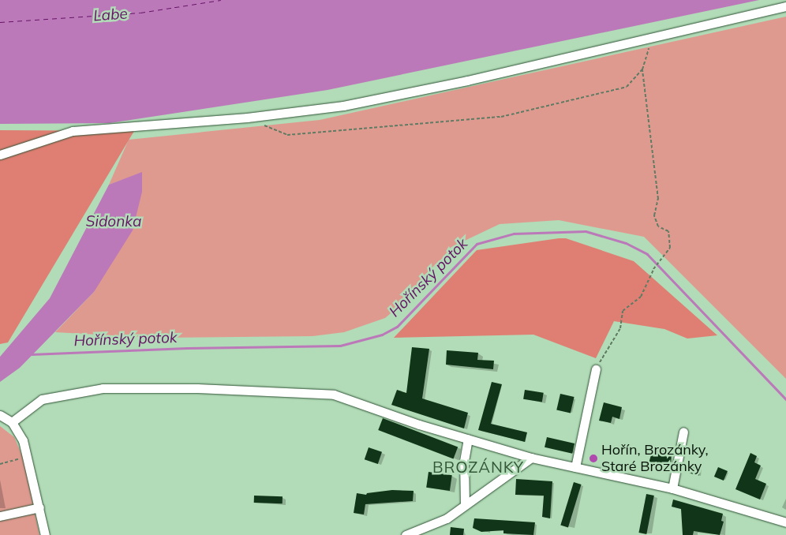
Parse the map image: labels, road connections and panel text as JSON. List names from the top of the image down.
{
  "districts": ["BROZÁNKY"],
  "water": ["Labe", "Sidonka", "Hořínský potok"],
  "places": ["Hořín, Brozánky, Staré Brozánky"]
}
